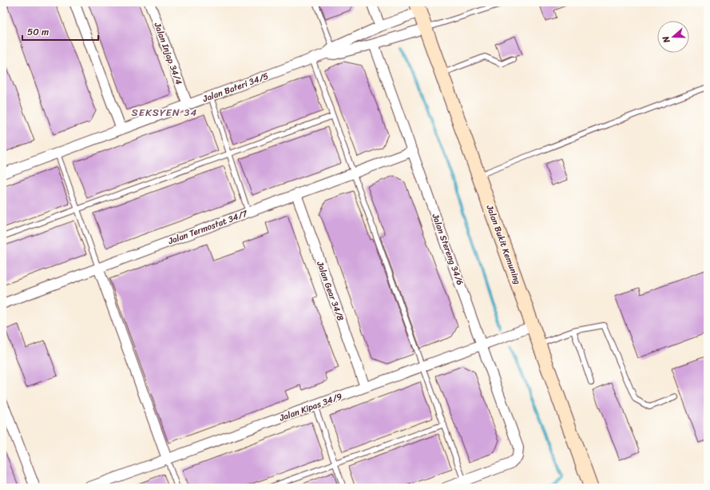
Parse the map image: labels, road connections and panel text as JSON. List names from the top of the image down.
{
  "streets": {
    "main road": ["Jalan Bukit Kemuning"],
    "street": [
      "Jalan Injap 34/4",
      "Jalan Bateri 34/5",
      "Jalan Termostat 34/7",
      "Jalan Stereng 34/6",
      "Jalan Gear 34/8",
      "Jalan Kipas 34/9"
    ]
  },
  "crossings": [
    ["Jalan Injap 34/4", "Jalan Bateri 34/5"],
    ["Jalan Termostat 34/7", "Jalan Stereng 34/6"],
    ["Jalan Termostat 34/7", "Jalan Gear 34/8"],
    ["Jalan Bukit Kemuning", "Jalan Kipas 34/9"],
    ["Jalan Stereng 34/6", "Jalan Kipas 34/9"],
    ["Jalan Gear 34/8", "Jalan Kipas 34/9"]
  ],
  "districts": ["SEKSYEN 34"],
  "scale_bar": "50 m",
  "north": "left"
}
